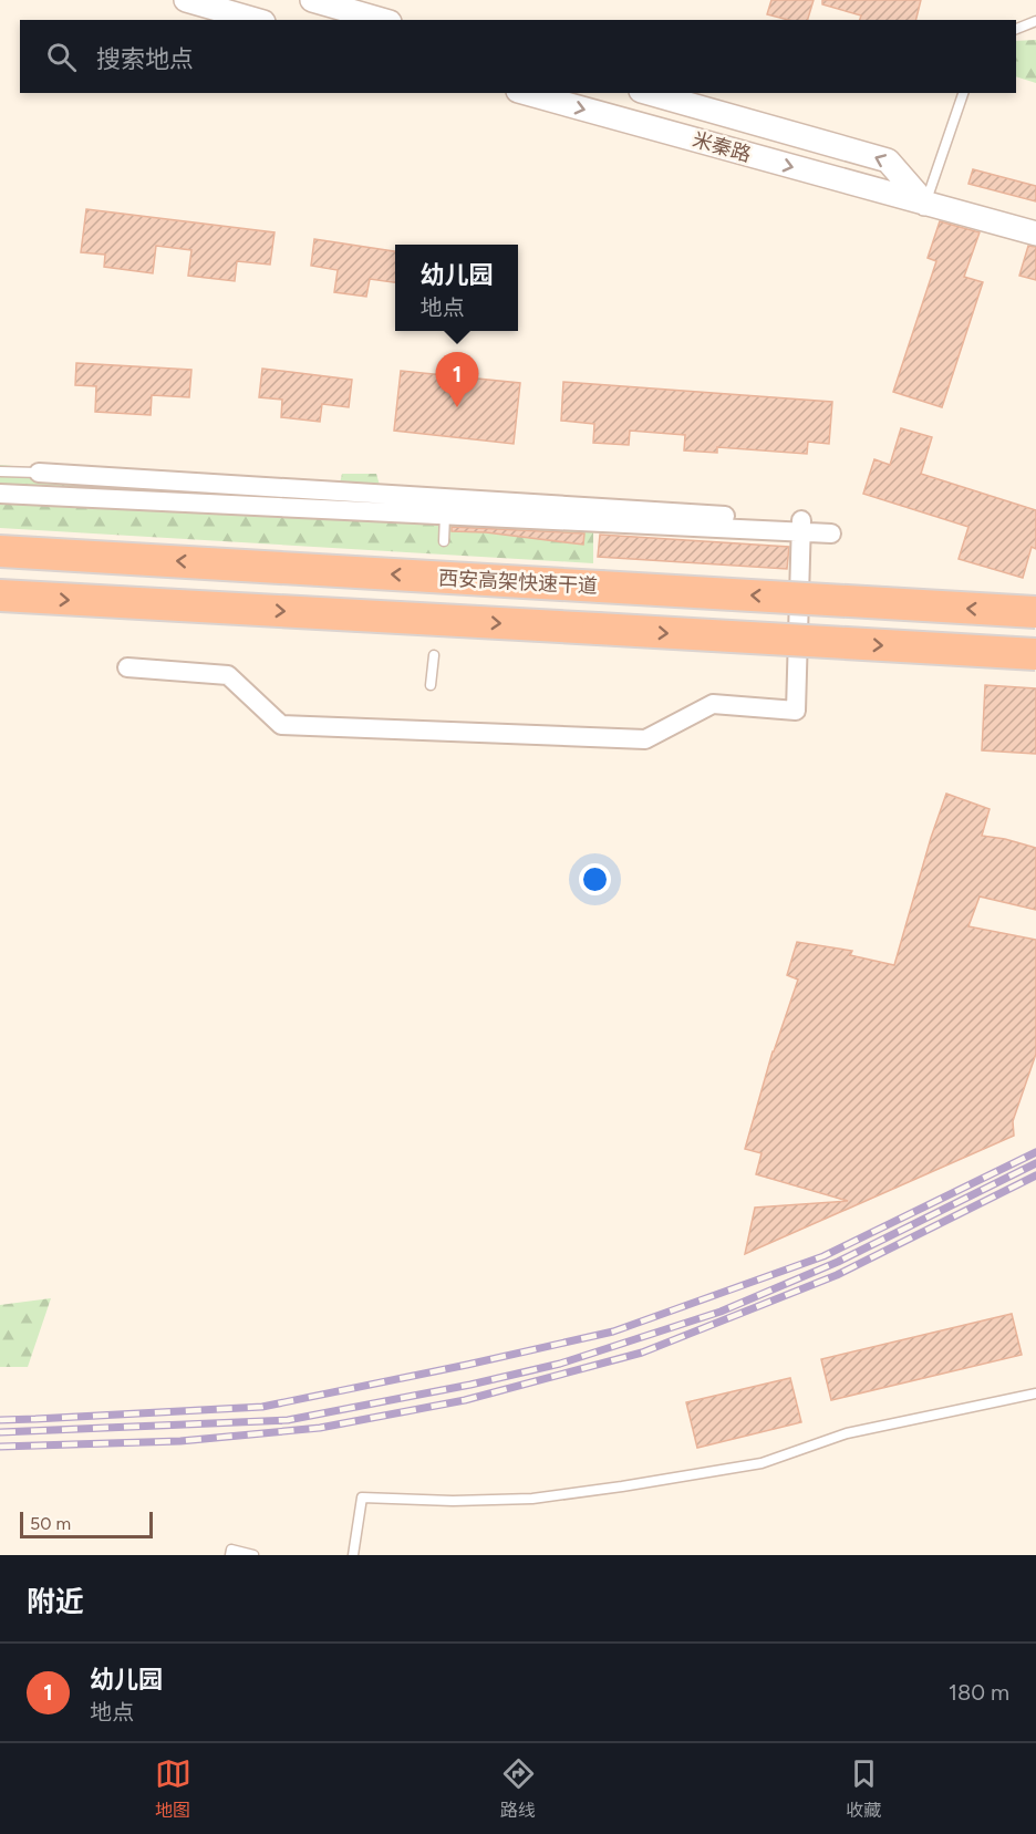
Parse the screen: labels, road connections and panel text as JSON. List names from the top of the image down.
{
  "streets": {
    "highway": ["西安高架快速干道"],
    "street": ["米秦路"]
  },
  "scale_bar": "50 m",
  "page": {
    "search": "搜索地点",
    "popup": ["幼儿园", "地点"],
    "pins": "1",
    "scale": "50 m",
    "heading": "附近",
    "list": [
      {
        "mark": "1",
        "name": "幼儿园",
        "note": "地点",
        "value": "180 m"
      }
    ],
    "nav": ["地图", "路线", "收藏"]
  }
}
